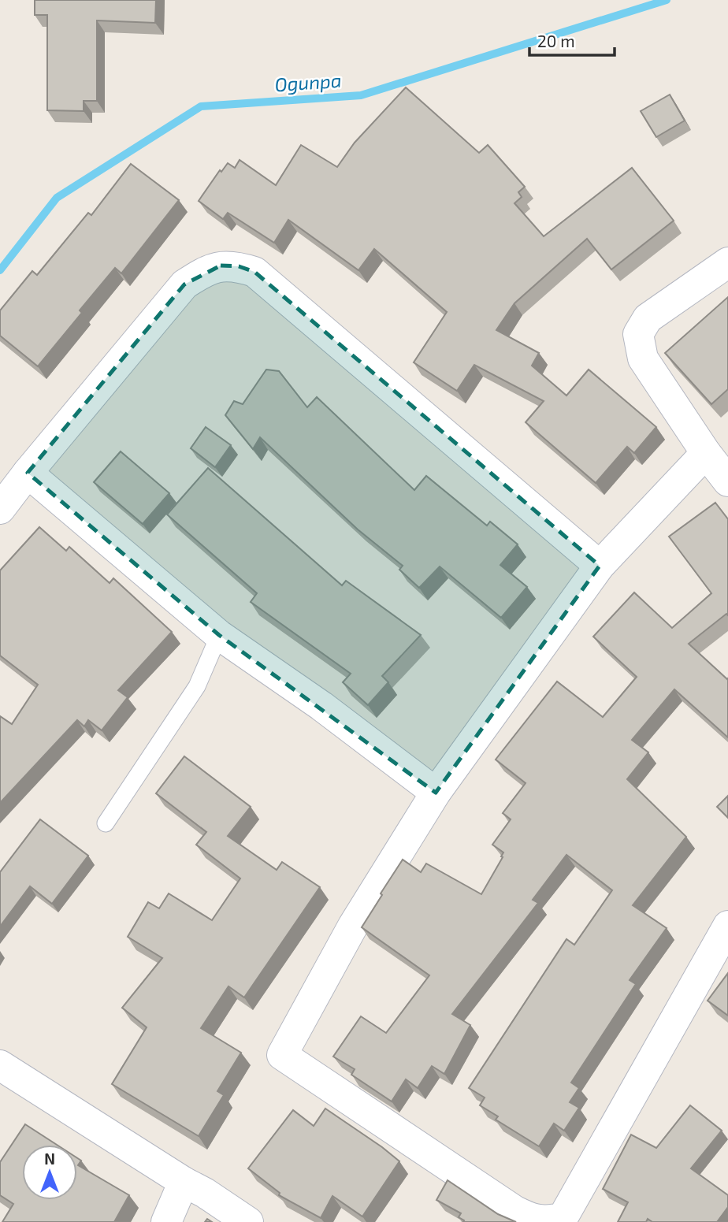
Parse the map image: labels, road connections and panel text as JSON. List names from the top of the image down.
{
  "water": ["Ogunpa"],
  "scale_bar": "20 m",
  "north": "top"
}
